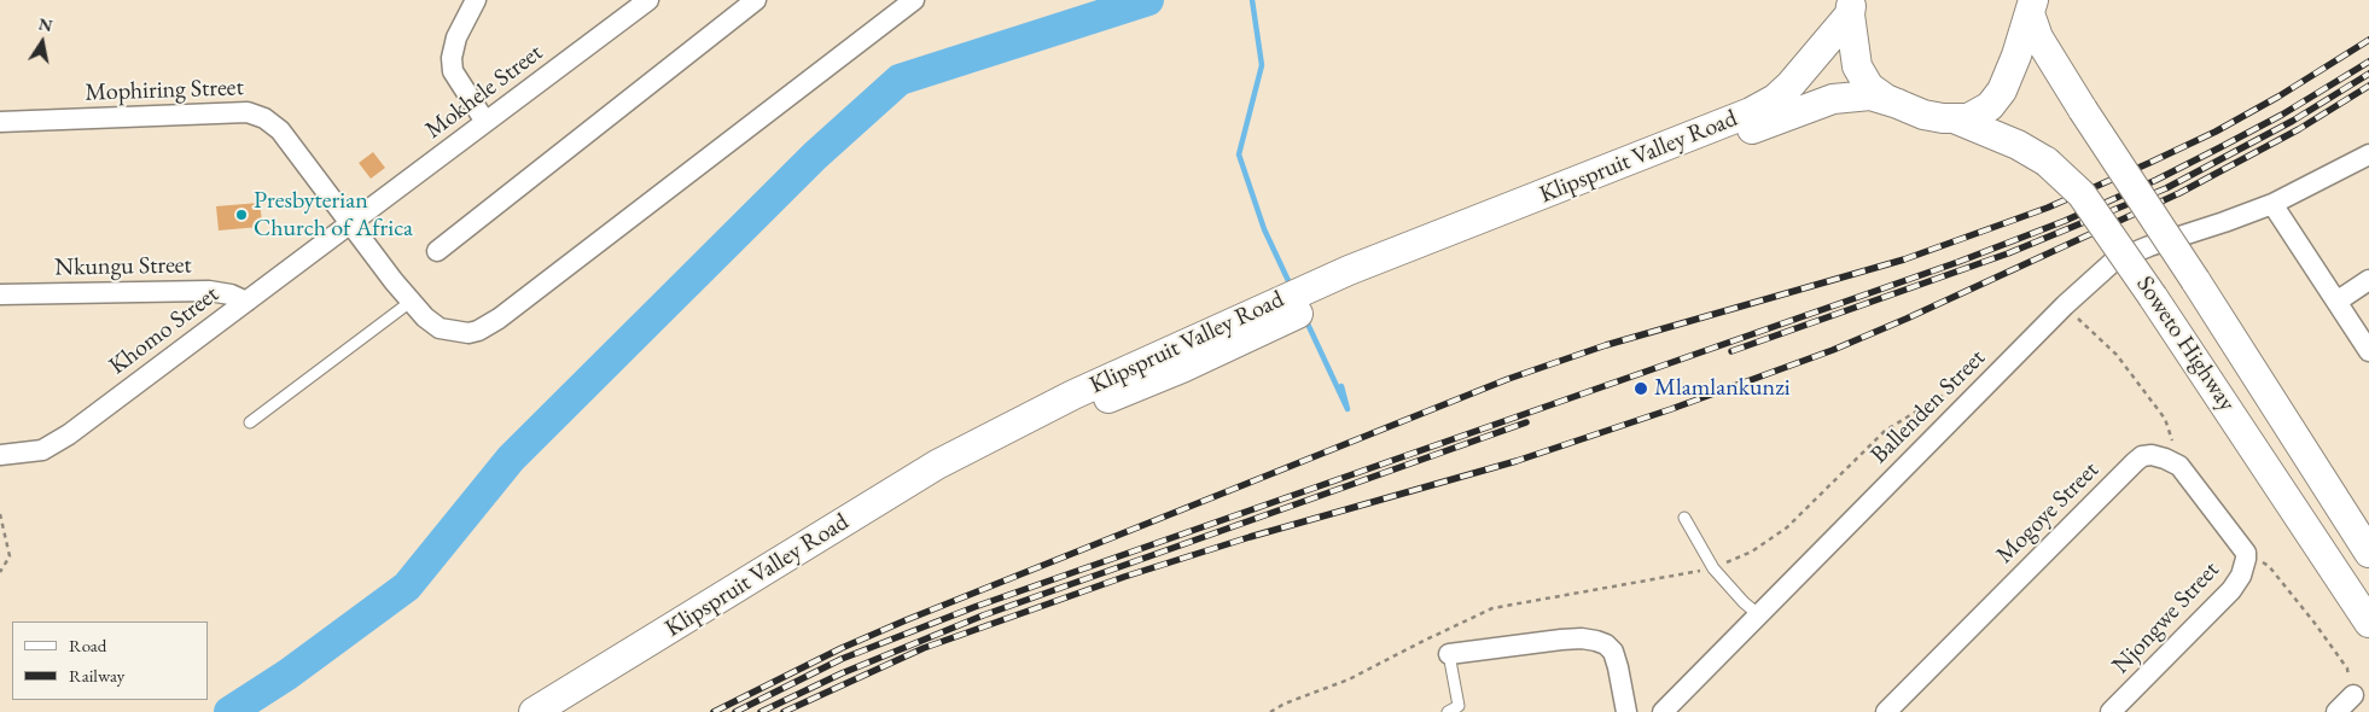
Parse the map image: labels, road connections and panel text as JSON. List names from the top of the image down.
{
  "streets": {
    "main road": ["Klipspruit Valley Road", "Soweto Highway"],
    "street": [
      "Mophiring Street",
      "Mokhele Street",
      "Nkungu Street",
      "Khomo Street",
      "Ballenden Street",
      "Mogoye Street",
      "Njongwe Street"
    ]
  },
  "crossings": [
    ["Mophiring Street", "Mokhele Street"],
    ["Mophiring Street", "Khomo Street"],
    ["Mokhele Street", "Khomo Street"],
    ["Nkungu Street", "Khomo Street"]
  ],
  "places": ["Presbyterian Church of Africa", "Mlamlankunzi"],
  "legend": ["Road", "Railway"],
  "north": "top"
}
